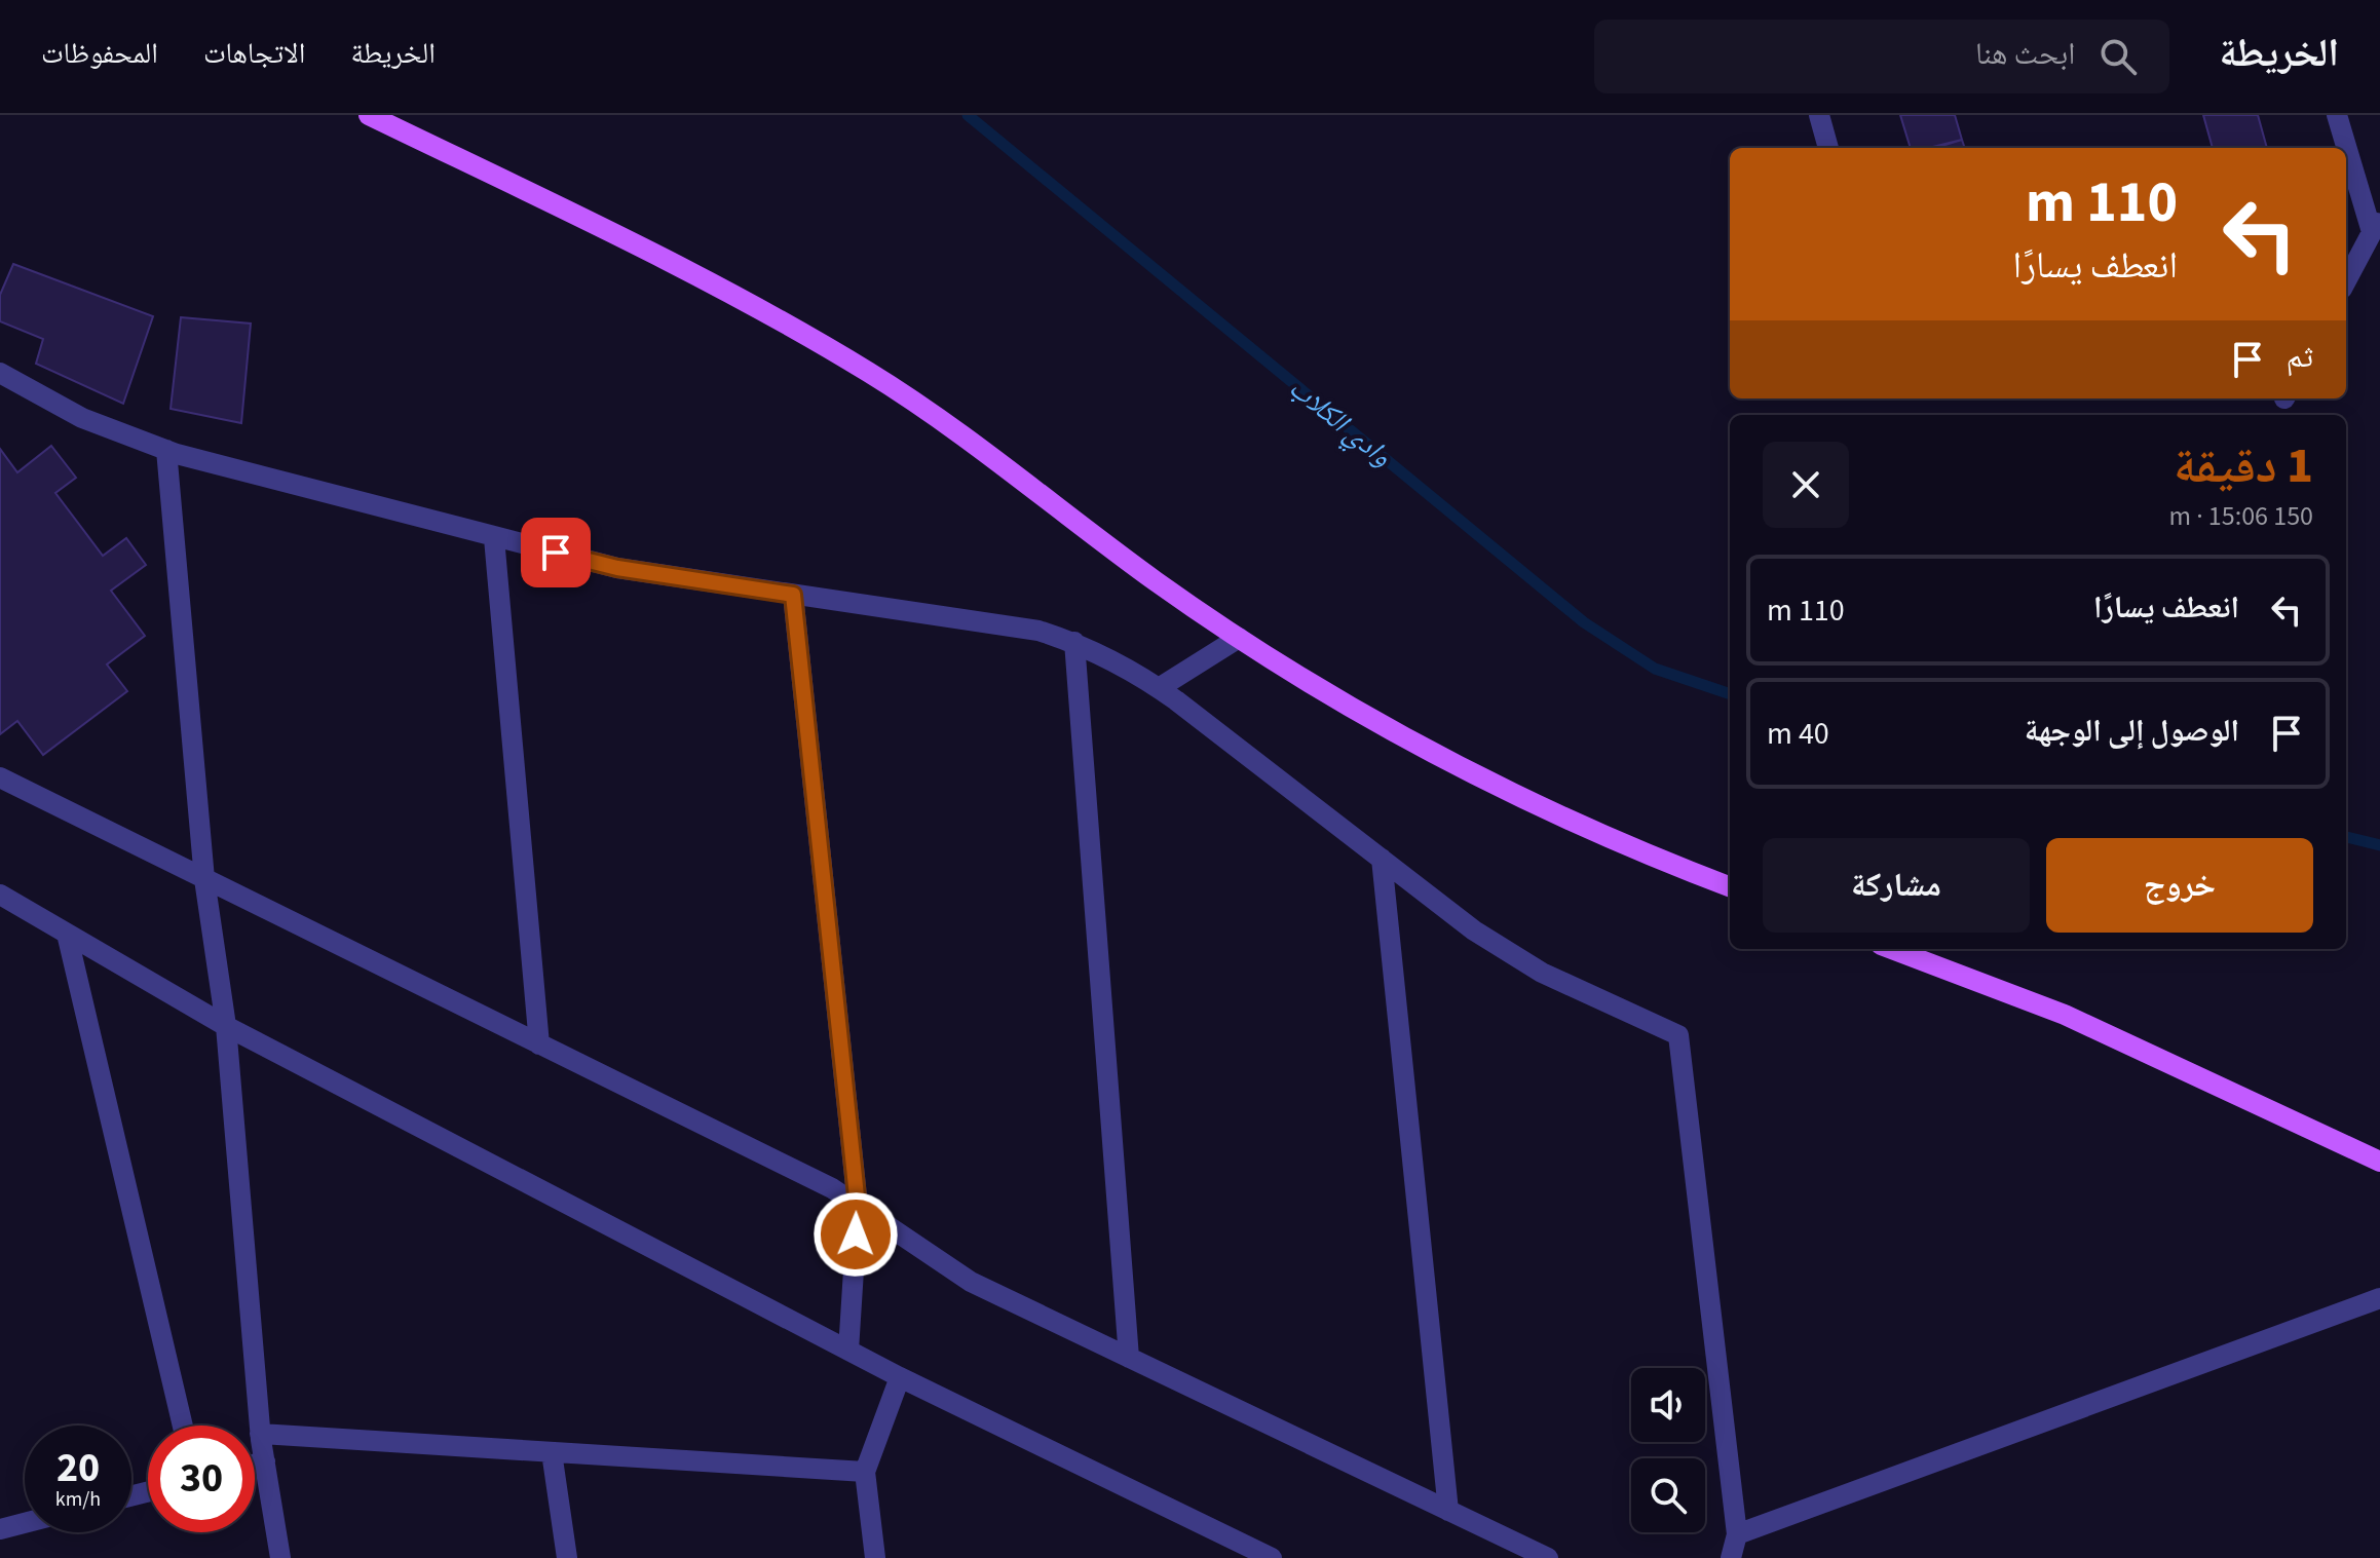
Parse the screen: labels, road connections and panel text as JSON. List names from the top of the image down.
{
  "water": ["وادي الكلاب"],
  "page": {
    "header": "الخريطة",
    "search": "ابحث هنا",
    "nav": ["الخريطة", "الاتجاهات", "المحفوظات"],
    "turn": ["110 m", "انعطف يسارًا"],
    "then": "ثم",
    "heading": ["1 دقيقة", "150 m · 15:06"],
    "list": [
      {
        "name": "انعطف يسارًا",
        "value": "110 m"
      },
      {
        "name": "الوصول إلى الوجهة",
        "value": "40 m"
      }
    ],
    "buttons": ["خروج", "مشاركة"],
    "speed": "20 km/h",
    "limit": "30"
  }
}
